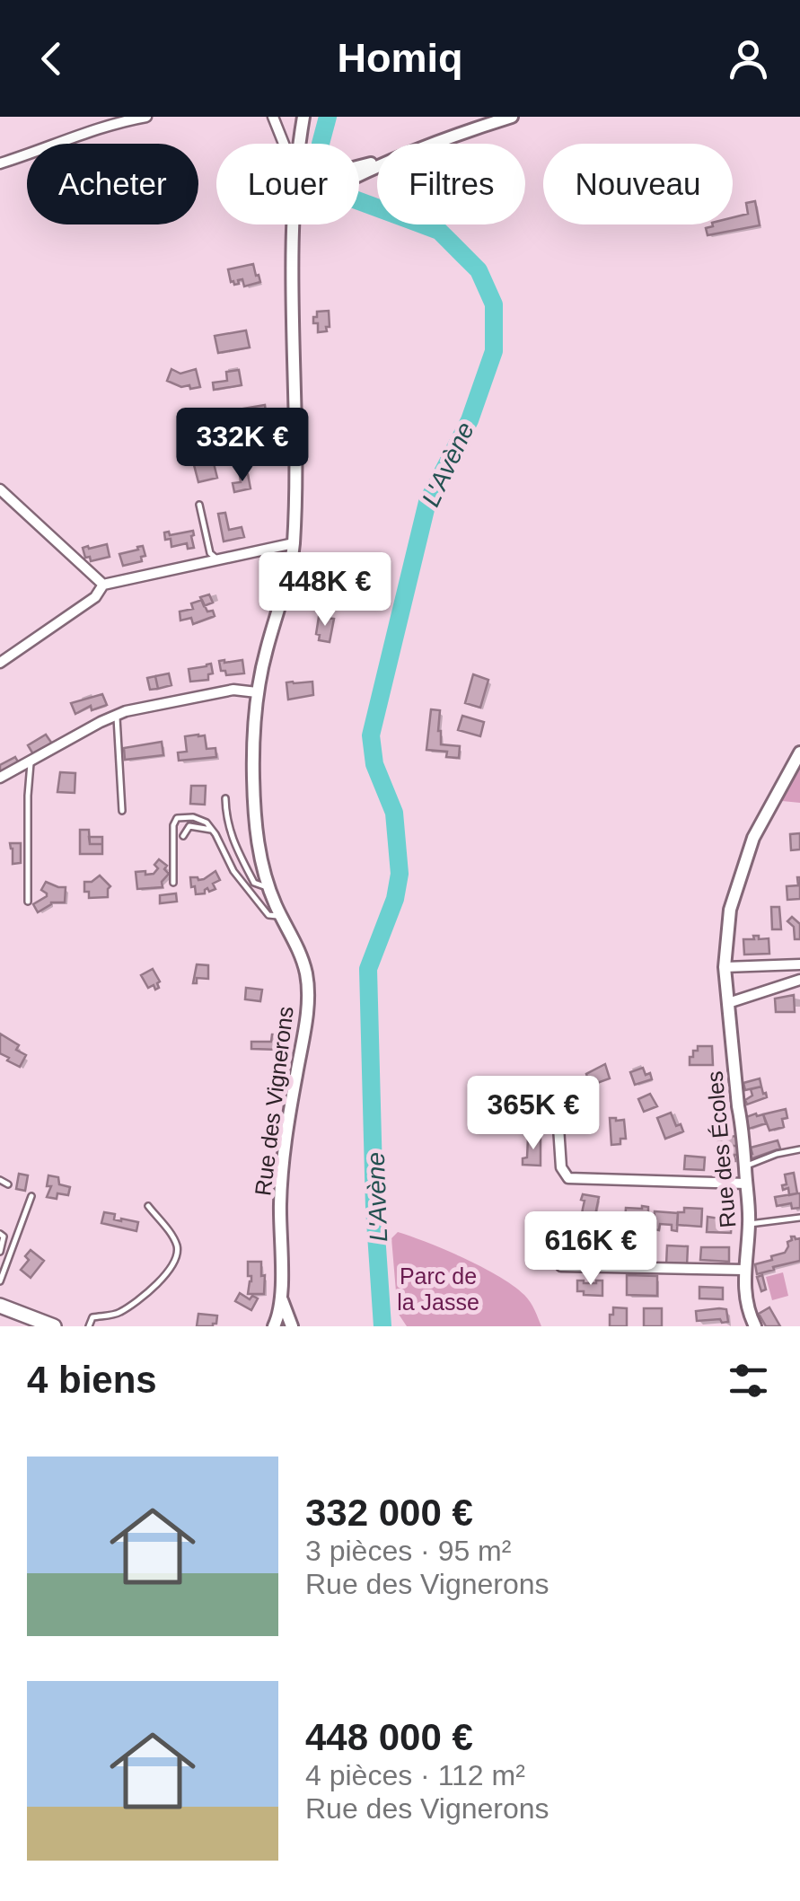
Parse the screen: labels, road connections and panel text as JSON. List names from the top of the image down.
{
  "streets": {
    "street": ["Rue des Vignerons", "Rue des Écoles"]
  },
  "water": ["L'Avène"],
  "parks": ["Parc de la Jasse"],
  "page": {
    "header": "Homiq",
    "chip": [
      "Acheter",
      "Louer",
      "Filtres",
      "Nouveau"
    ],
    "price": [
      "332K €",
      "448K €",
      "365K €",
      "616K €"
    ],
    "heading": "4 biens",
    "list": [
      {
        "name": "332 000 €",
        "note": "3 pièces · 95 m² · Rue des Vignerons"
      },
      {
        "name": "448 000 €",
        "note": "4 pièces · 112 m² · Rue des Vignerons"
      }
    ]
  }
}
